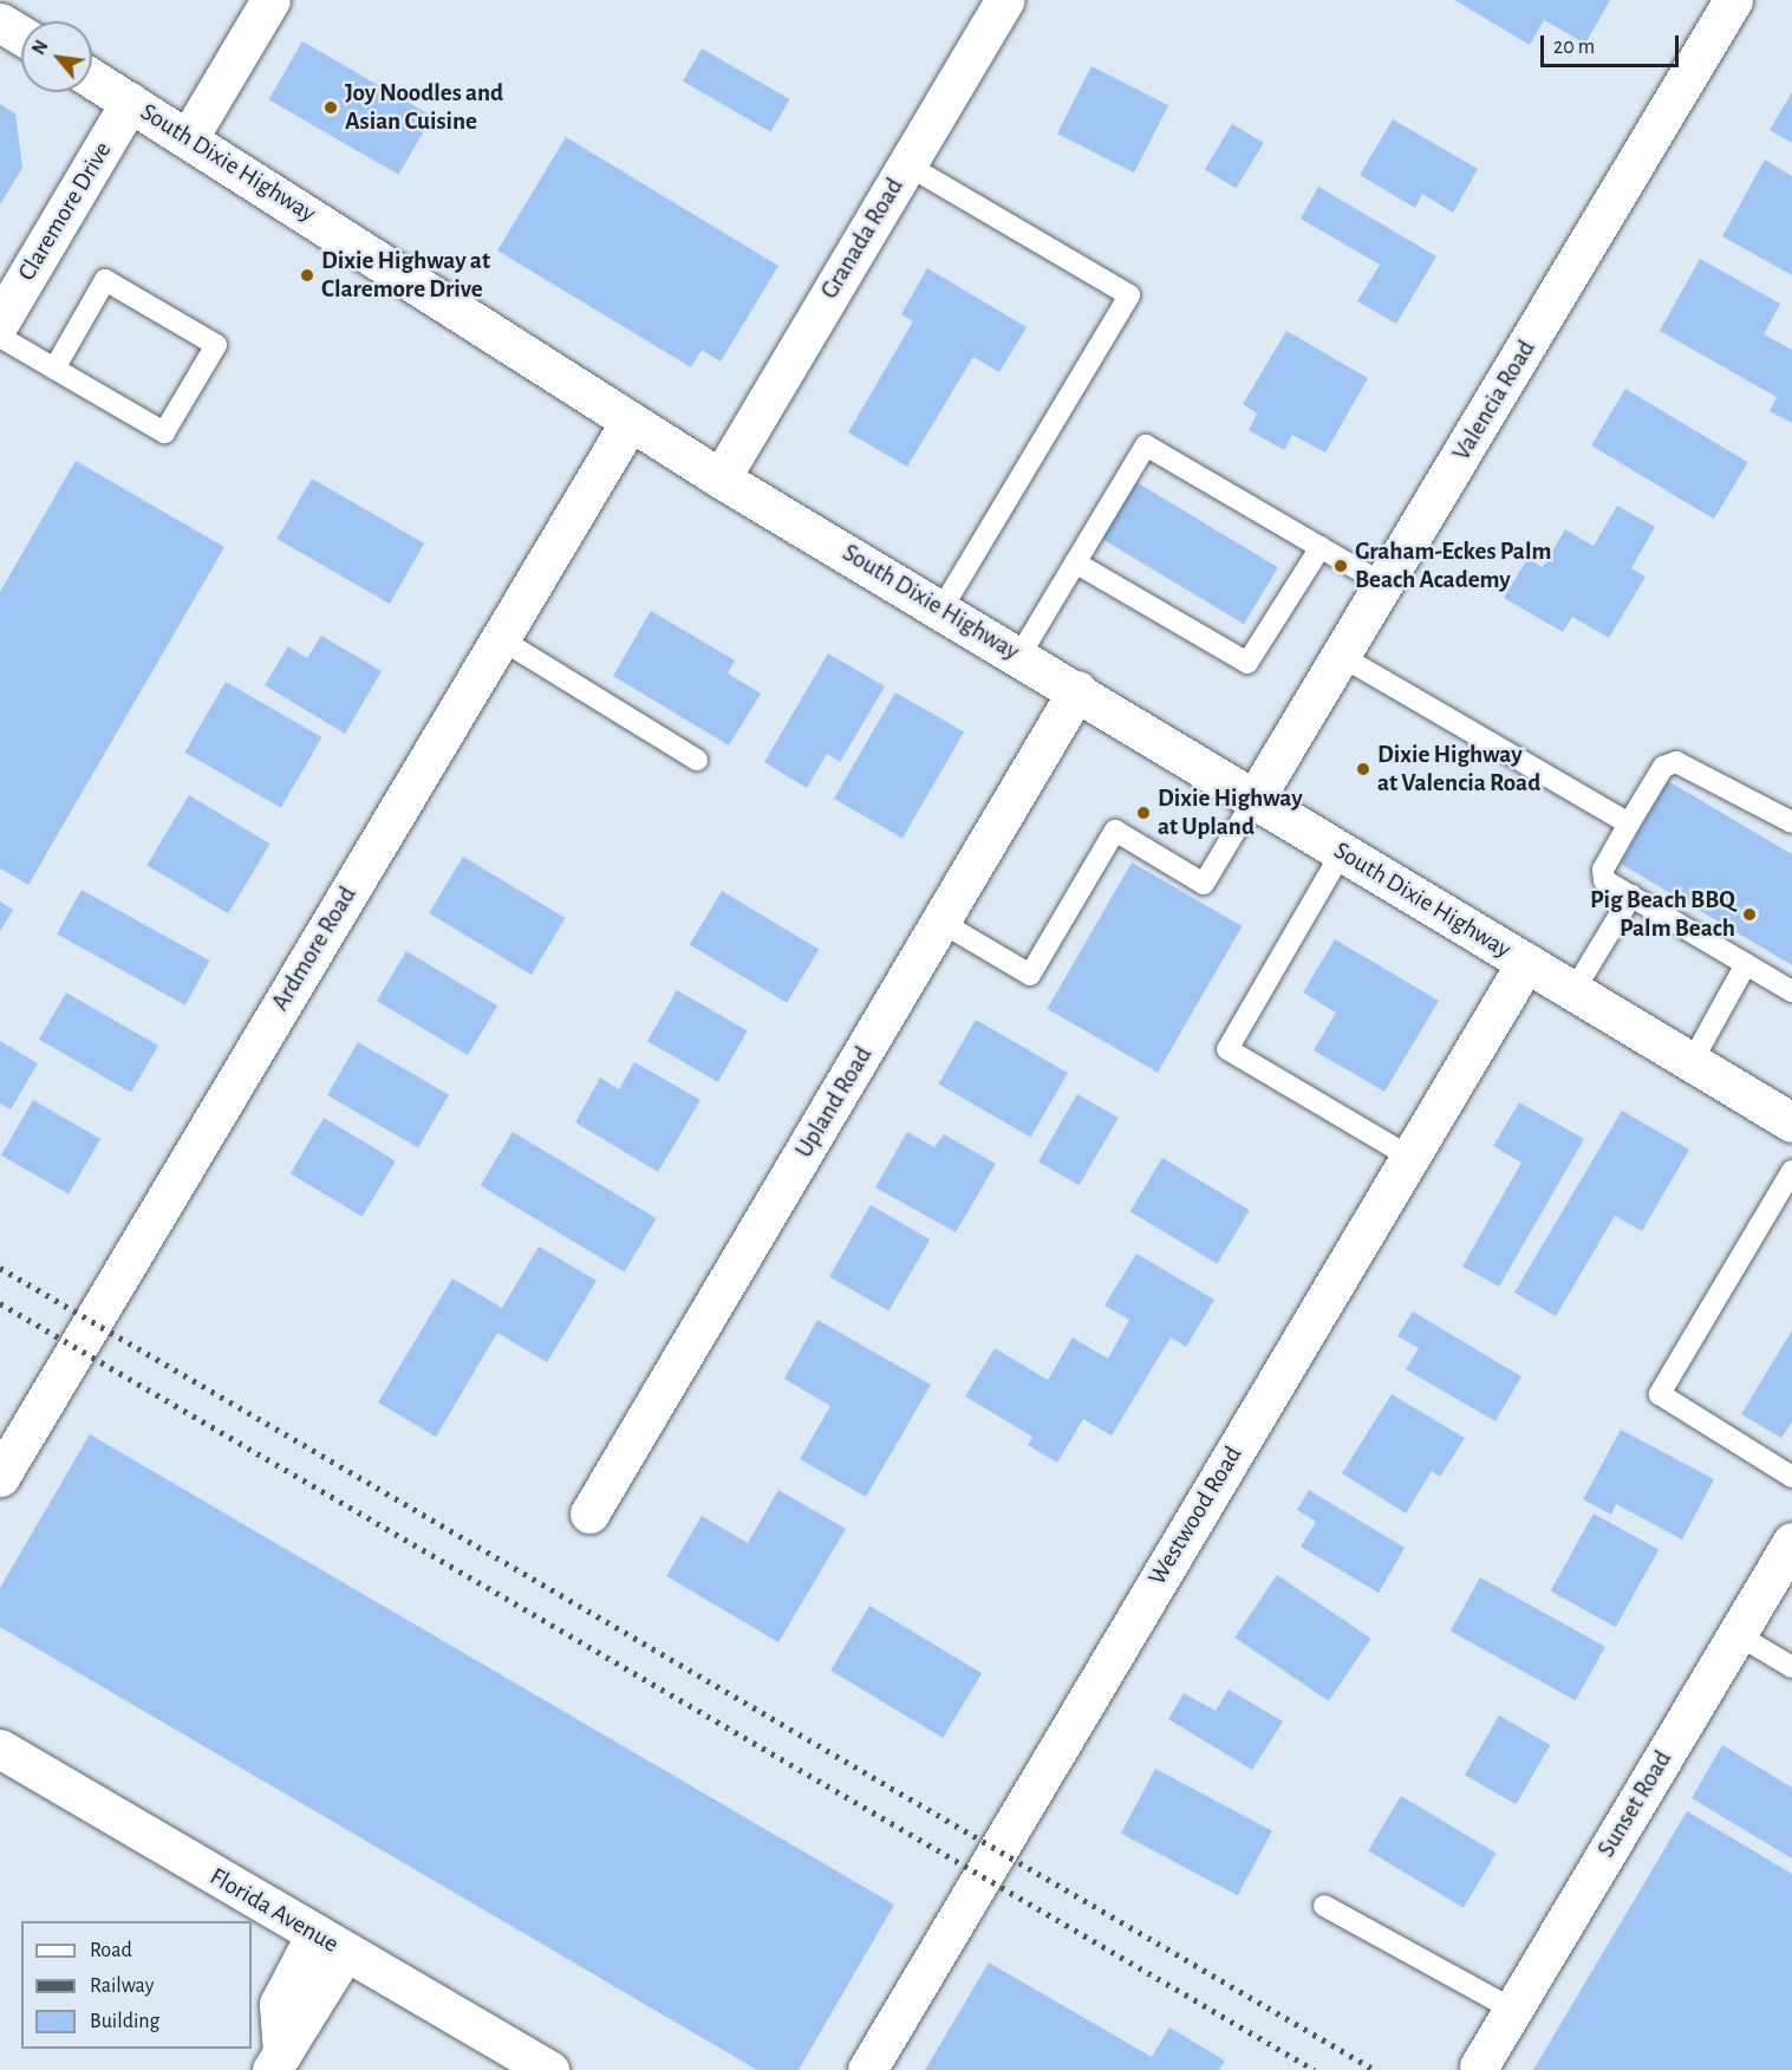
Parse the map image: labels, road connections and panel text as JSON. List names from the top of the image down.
{
  "streets": {
    "street": [
      "South Dixie Highway",
      "Claremore Drive",
      "Granada Road",
      "Valencia Road",
      "Ardmore Road",
      "Upland Road",
      "Westwood Road",
      "Sunset Road",
      "Florida Avenue"
    ]
  },
  "crossings": [
    ["South Dixie Highway", "Claremore Drive"],
    ["South Dixie Highway", "Granada Road"],
    ["South Dixie Highway", "Valencia Road"],
    ["South Dixie Highway", "Ardmore Road"],
    ["South Dixie Highway", "Upland Road"],
    ["South Dixie Highway", "Westwood Road"]
  ],
  "places": [
    "Joy Noodles and Asian Cuisine",
    "Dixie Highway at Claremore Drive",
    "Graham-Eckes Palm Beach Academy",
    "Dixie Highway at Valencia Road",
    "Dixie Highway at Upland",
    "Pig Beach BBQ Palm Beach"
  ],
  "legend": ["Road", "Railway", "Building"],
  "scale_bar": "20 m",
  "north": "top left"
}
